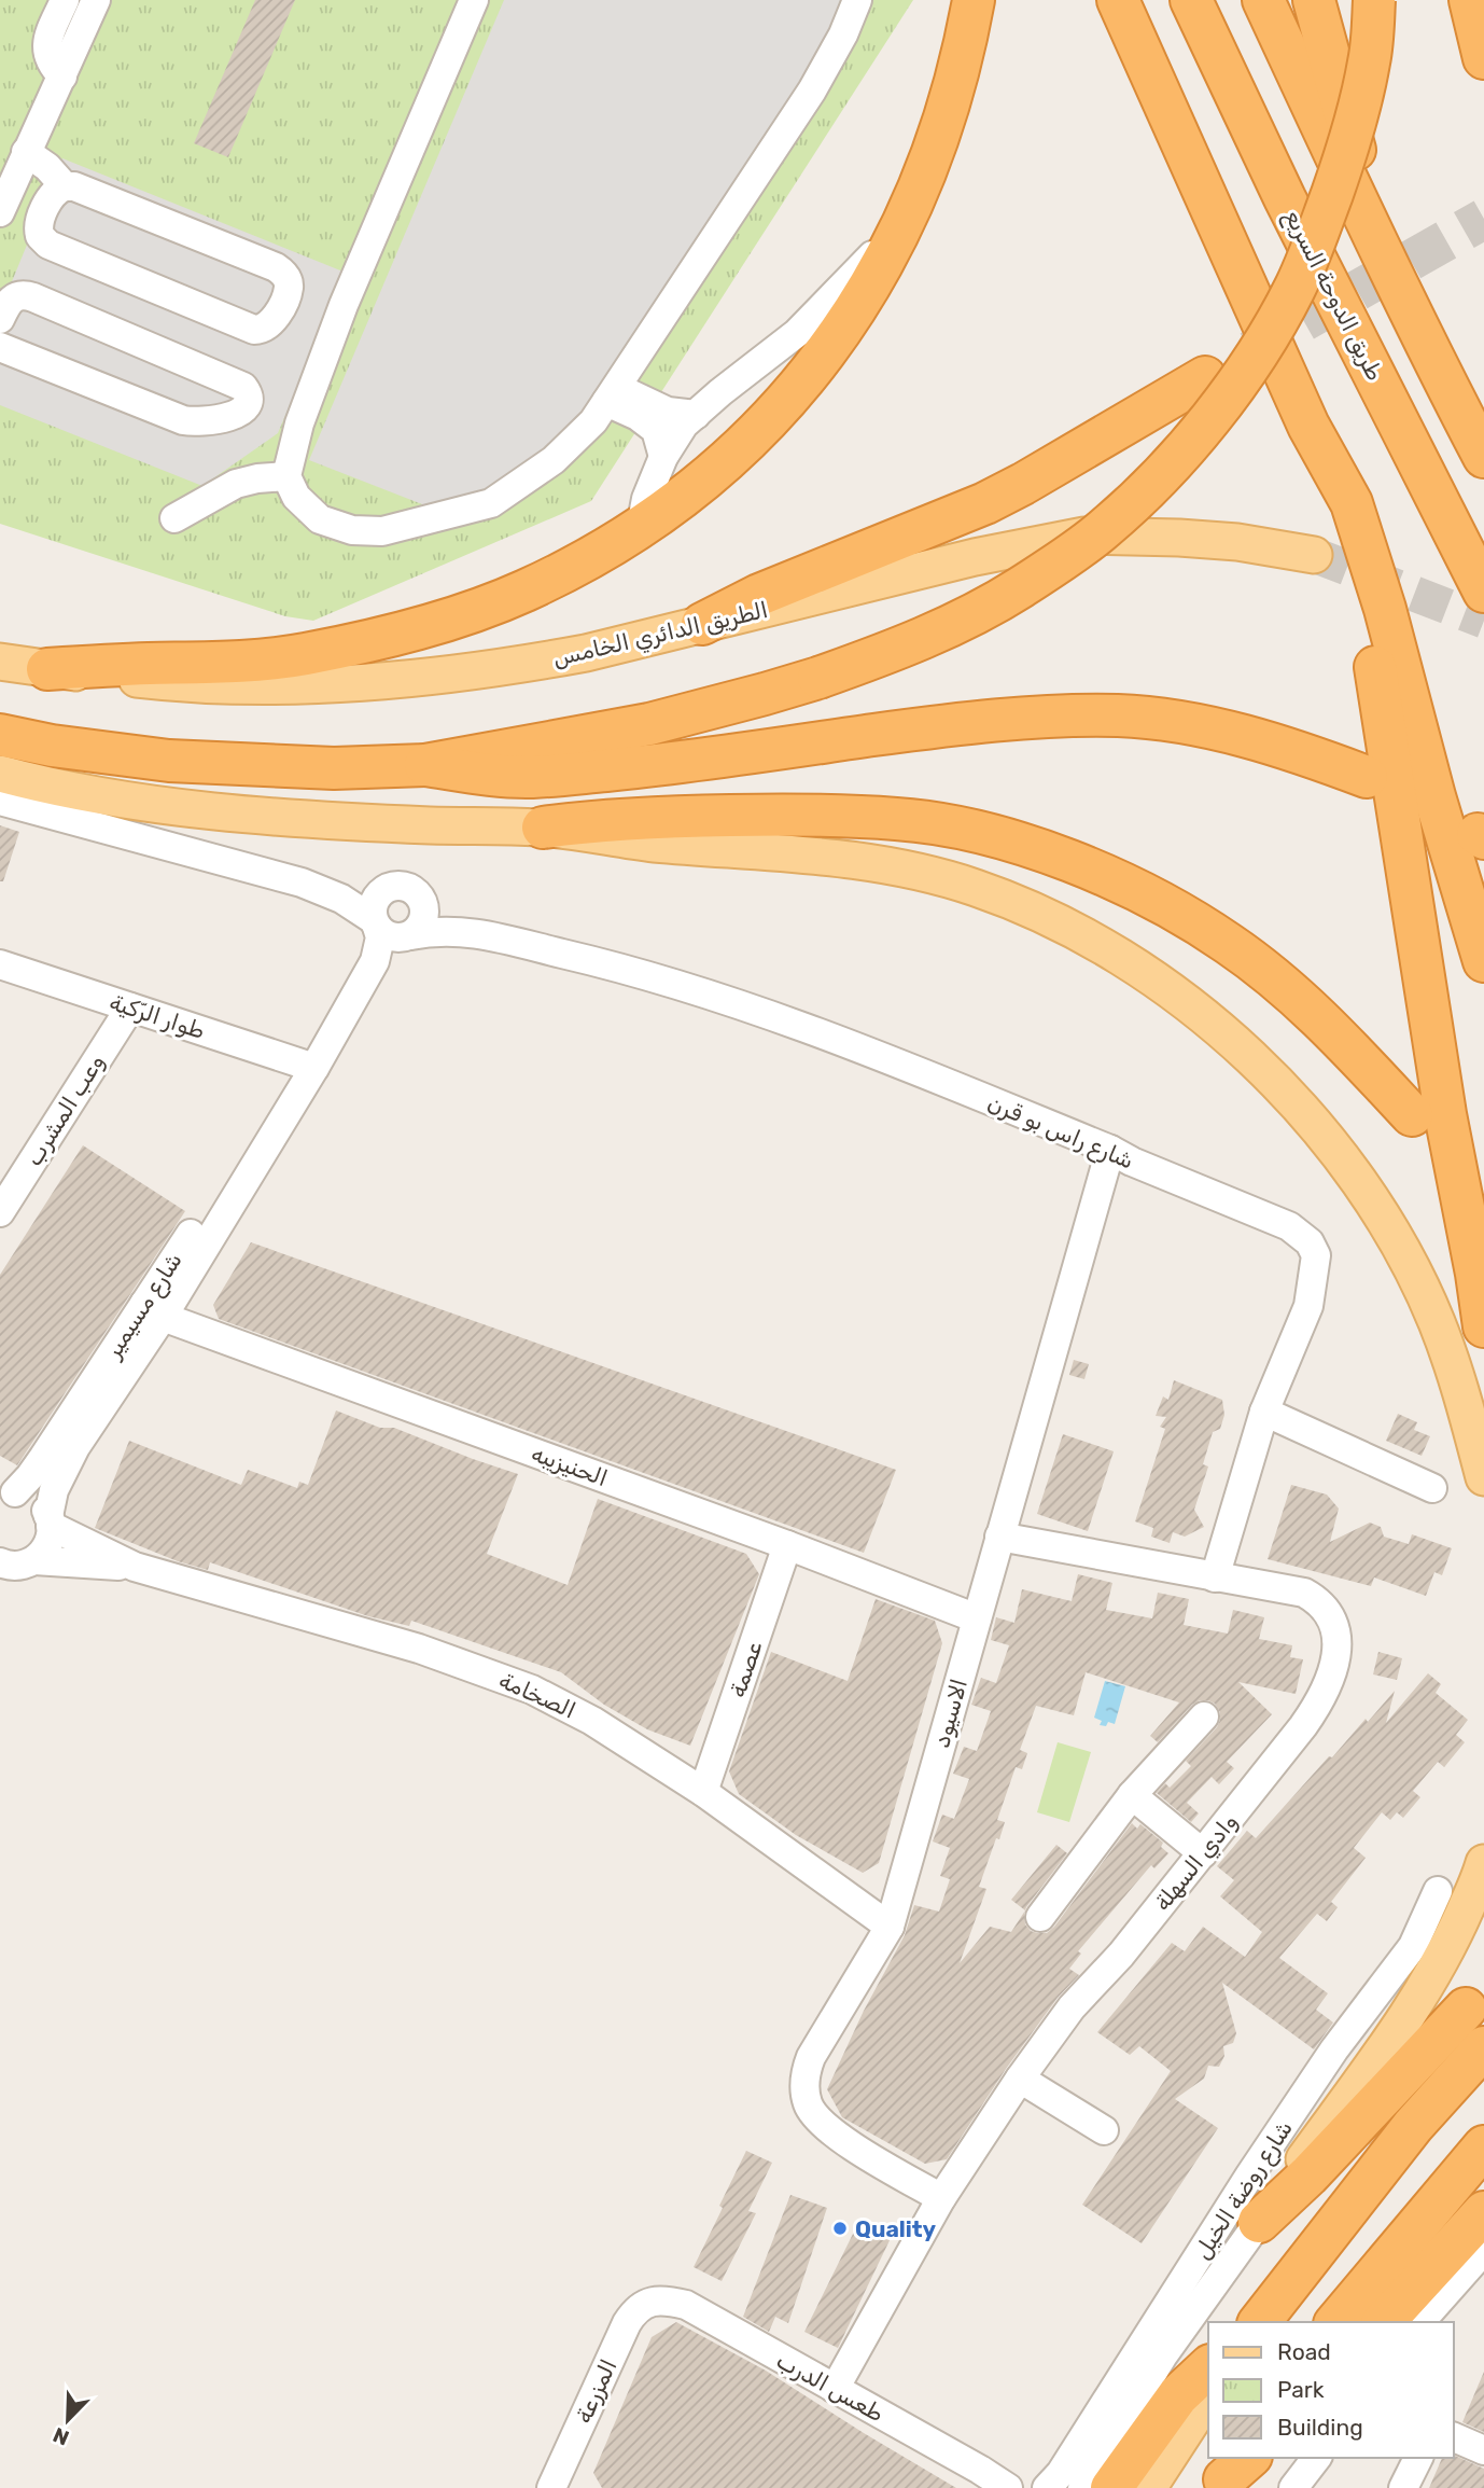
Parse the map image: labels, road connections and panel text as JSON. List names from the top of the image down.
{
  "streets": {
    "highway": ["طريق الدوحة السريع"],
    "main road": ["الطريق الدائري الخامس"],
    "street": [
      "طوار الرّكية",
      "وعب المشرب",
      "شارع راس بو قرن",
      "شارع مسيمير",
      "الحنيزيبه",
      "عصمة",
      "الصخامة",
      "الاسيود",
      "وادي السهلة",
      "شارع روضة الخيل",
      "طعس الدرب",
      "المزرعة"
    ]
  },
  "crossings": [
    ["طوار الرّكية", "وعب المشرب"],
    ["طوار الرّكية", "شارع مسيمير"],
    ["شارع راس بو قرن", "شارع مسيمير"],
    ["شارع راس بو قرن", "الاسيود"],
    ["شارع راس بو قرن", "وادي السهلة"],
    ["شارع مسيمير", "الحنيزيبه"],
    ["شارع مسيمير", "الصخامة"],
    ["الحنيزيبه", "عصمة"],
    ["الحنيزيبه", "الاسيود"],
    ["عصمة", "الصخامة"],
    ["الصخامة", "الاسيود"],
    ["الاسيود", "وادي السهلة"],
    ["وادي السهلة", "طعس الدرب"],
    ["طعس الدرب", "المزرعة"]
  ],
  "places": ["Quality"],
  "legend": ["Road", "Park", "Building"],
  "north": "bottom left"
}
